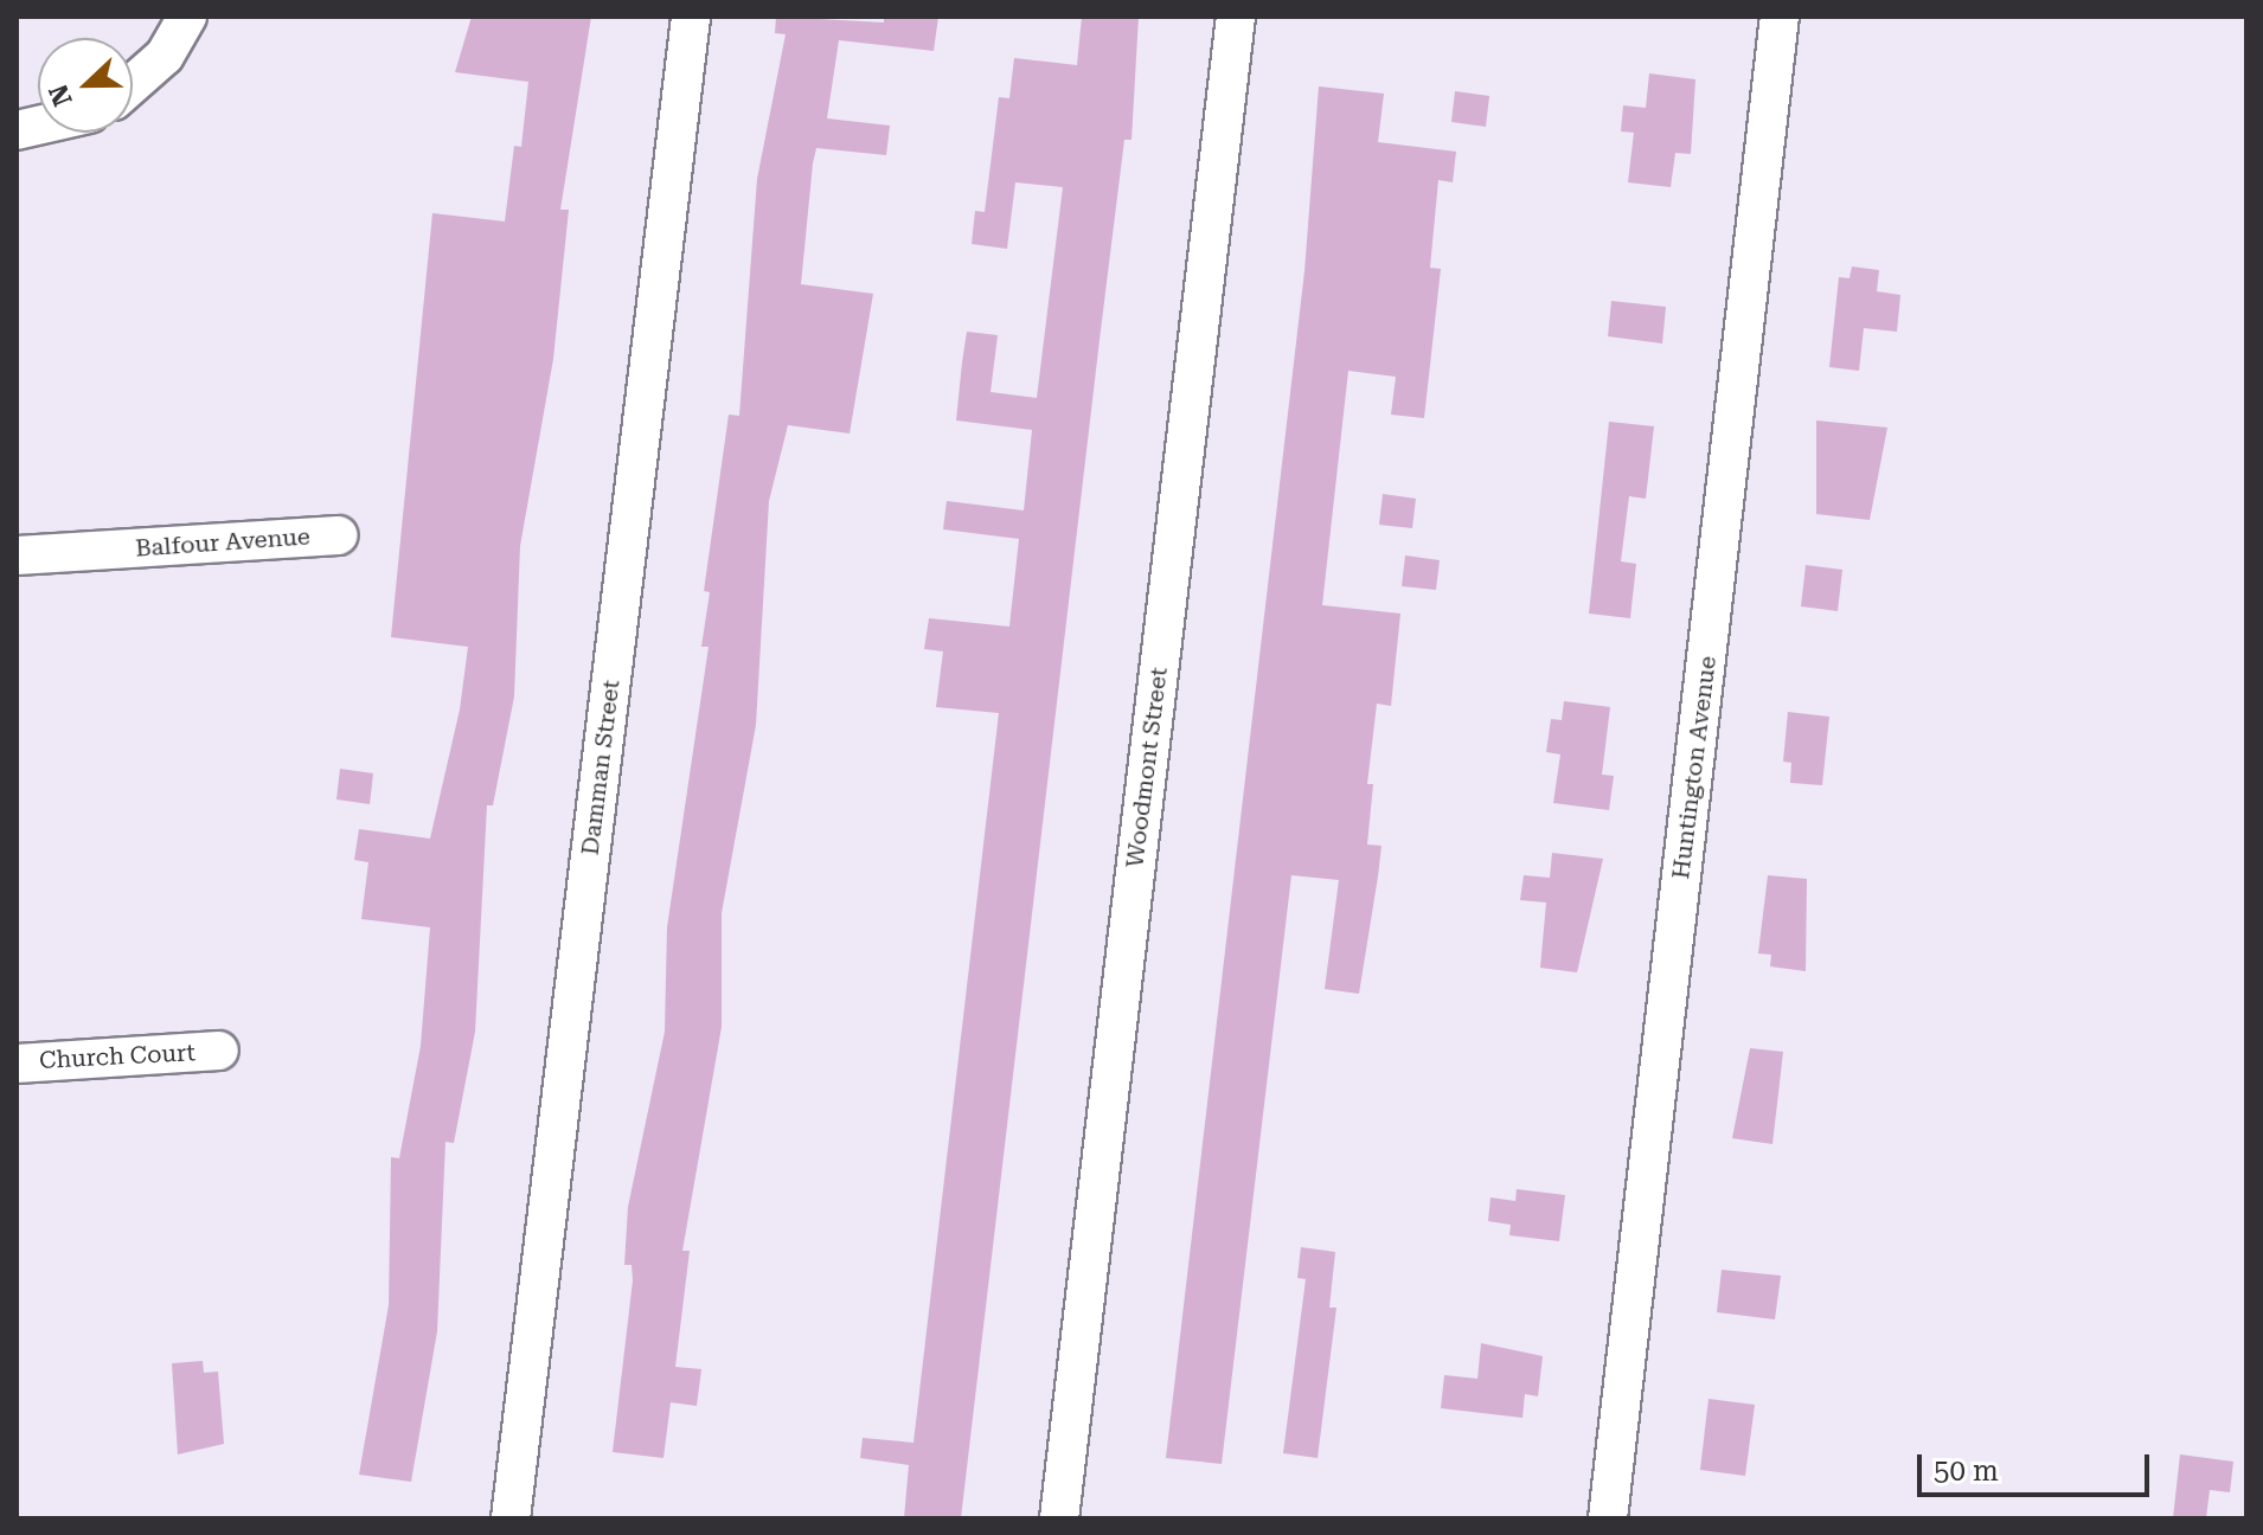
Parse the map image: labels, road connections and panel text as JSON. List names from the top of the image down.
{
  "streets": {
    "street": [
      "Balfour Avenue",
      "Damman Street",
      "Woodmont Street",
      "Huntington Avenue",
      "Church Court"
    ]
  },
  "scale_bar": "50 m",
  "north": "left"
}
